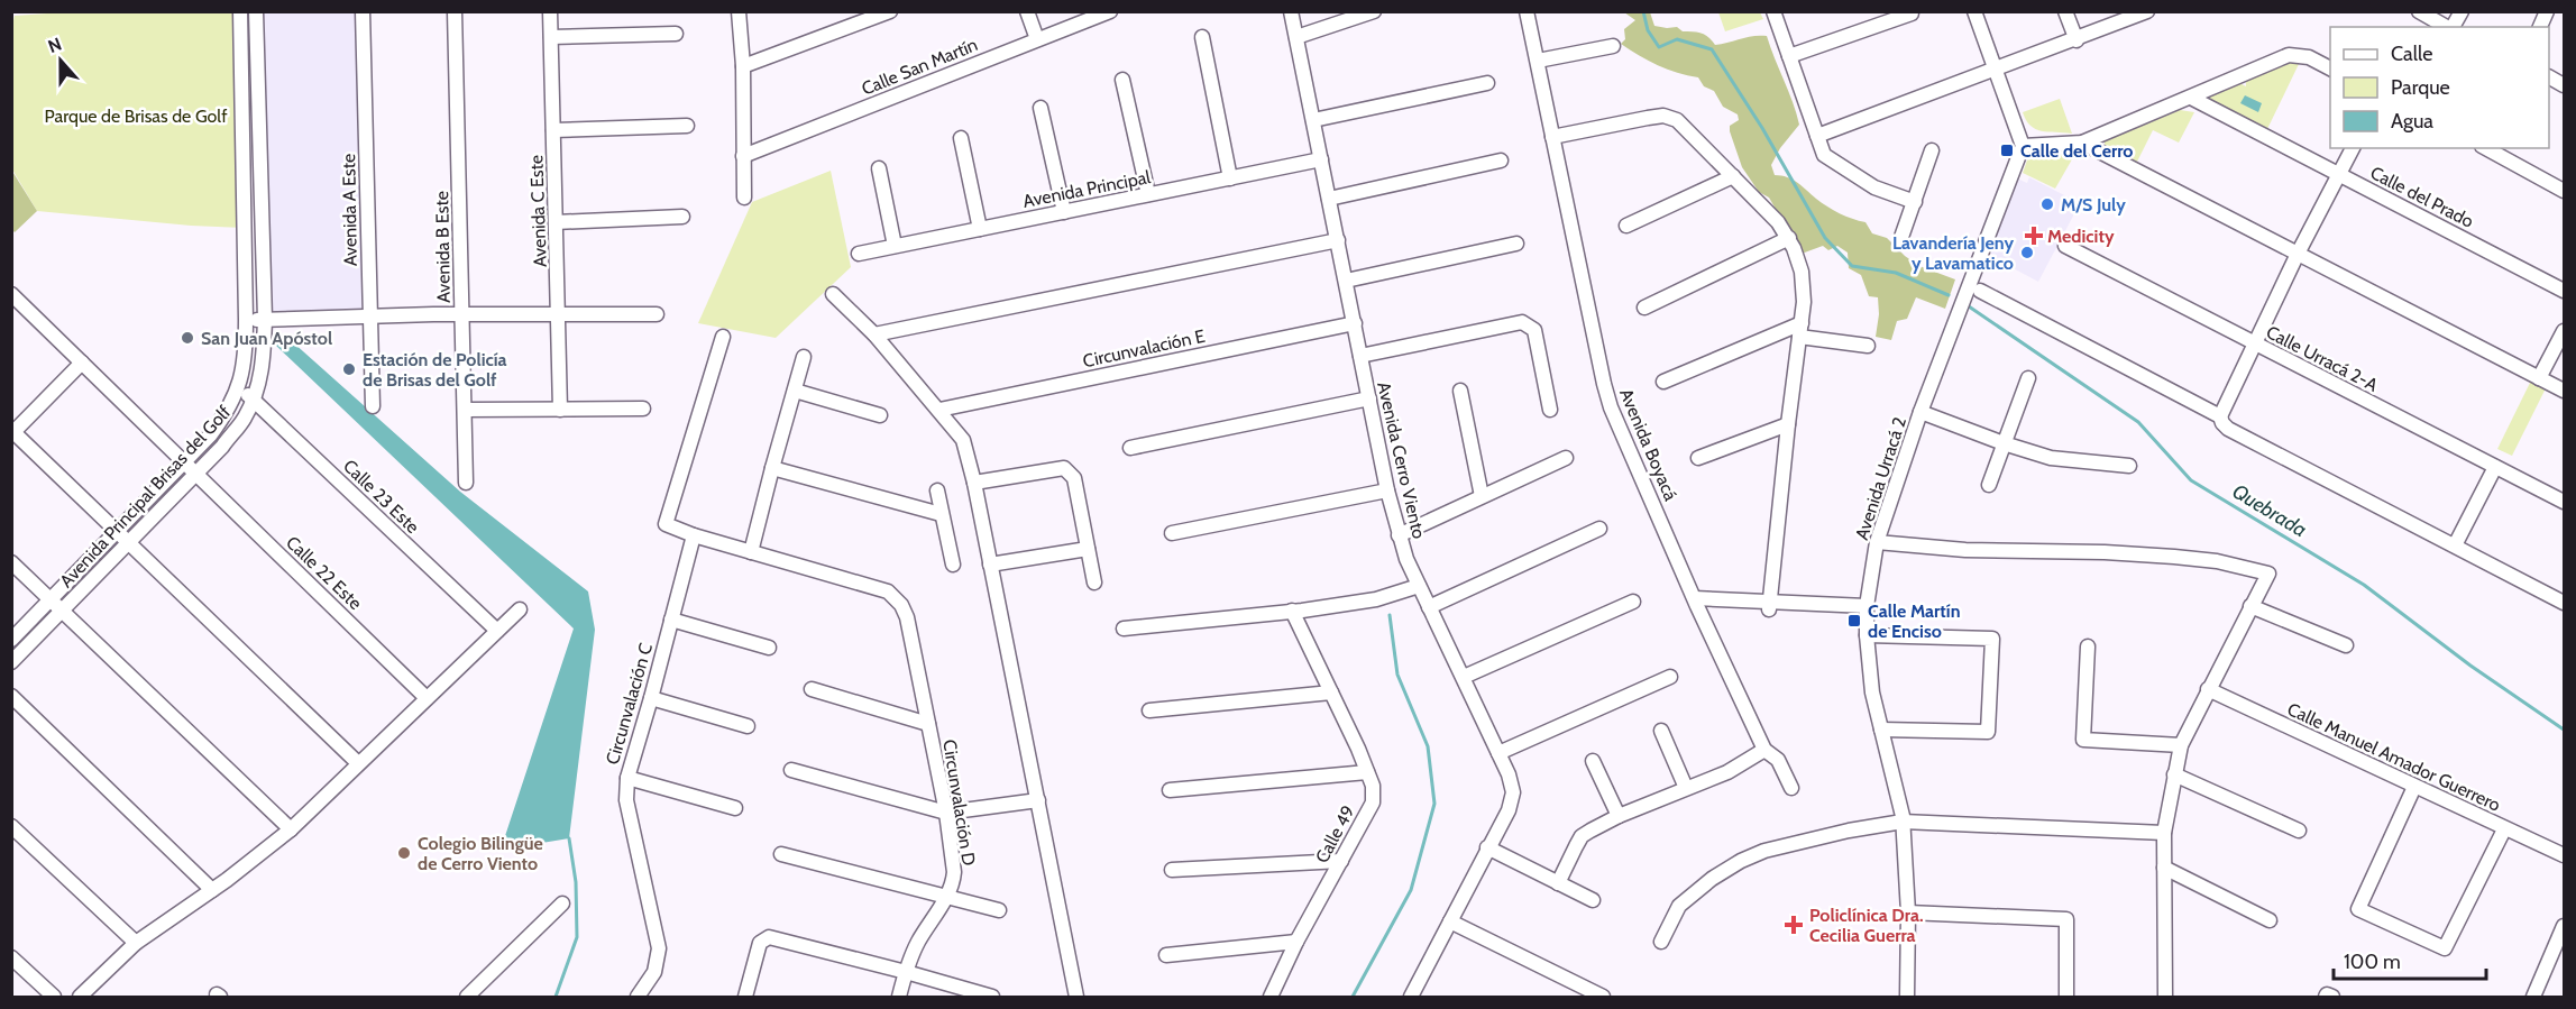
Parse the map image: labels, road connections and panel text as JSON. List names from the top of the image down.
{
  "streets": {
    "street": [
      "Calle San Martín",
      "Avenida Principal",
      "Calle del Prado",
      "Avenida A Este",
      "Avenida C Este",
      "Avenida B Este",
      "Circunvalación E",
      "Calle Urracá 2-A",
      "Avenida Boyacá",
      "Avenida Cerro Viento",
      "Avenida Urracá 2",
      "Avenida Principal Brisas del Golf",
      "Calle 23 Este",
      "Calle 22 Este",
      "Circunvalación C",
      "Calle Manuel Amador Guerrero",
      "Circunvalación D",
      "Calle 49"
    ]
  },
  "crossings": [
    ["Avenida Principal", "Avenida Cerro Viento"],
    ["Circunvalación E", "Avenida Cerro Viento"],
    ["Avenida Principal Brisas del Golf", "Calle 23 Este"],
    ["Avenida Principal Brisas del Golf", "Calle 22 Este"]
  ],
  "water": ["Quebrada"],
  "parks": ["Parque de Brisas de Golf"],
  "places": {
    "transit": ["Calle del Cerro", "Calle Martín de Enciso"],
    "other": [
      "M/S July",
      "Lavandería Jeny y Lavamatico",
      "San Juan Apóstol",
      "Estación de Policía de Brisas del Golf",
      "Colegio Bilingüe de Cerro Viento"
    ],
    "health": ["Medicity", "Policlínica Dra. Cecilia Guerra"]
  },
  "legend": ["Calle", "Parque", "Agua"],
  "scale_bar": "100 m",
  "north": "top"
}
